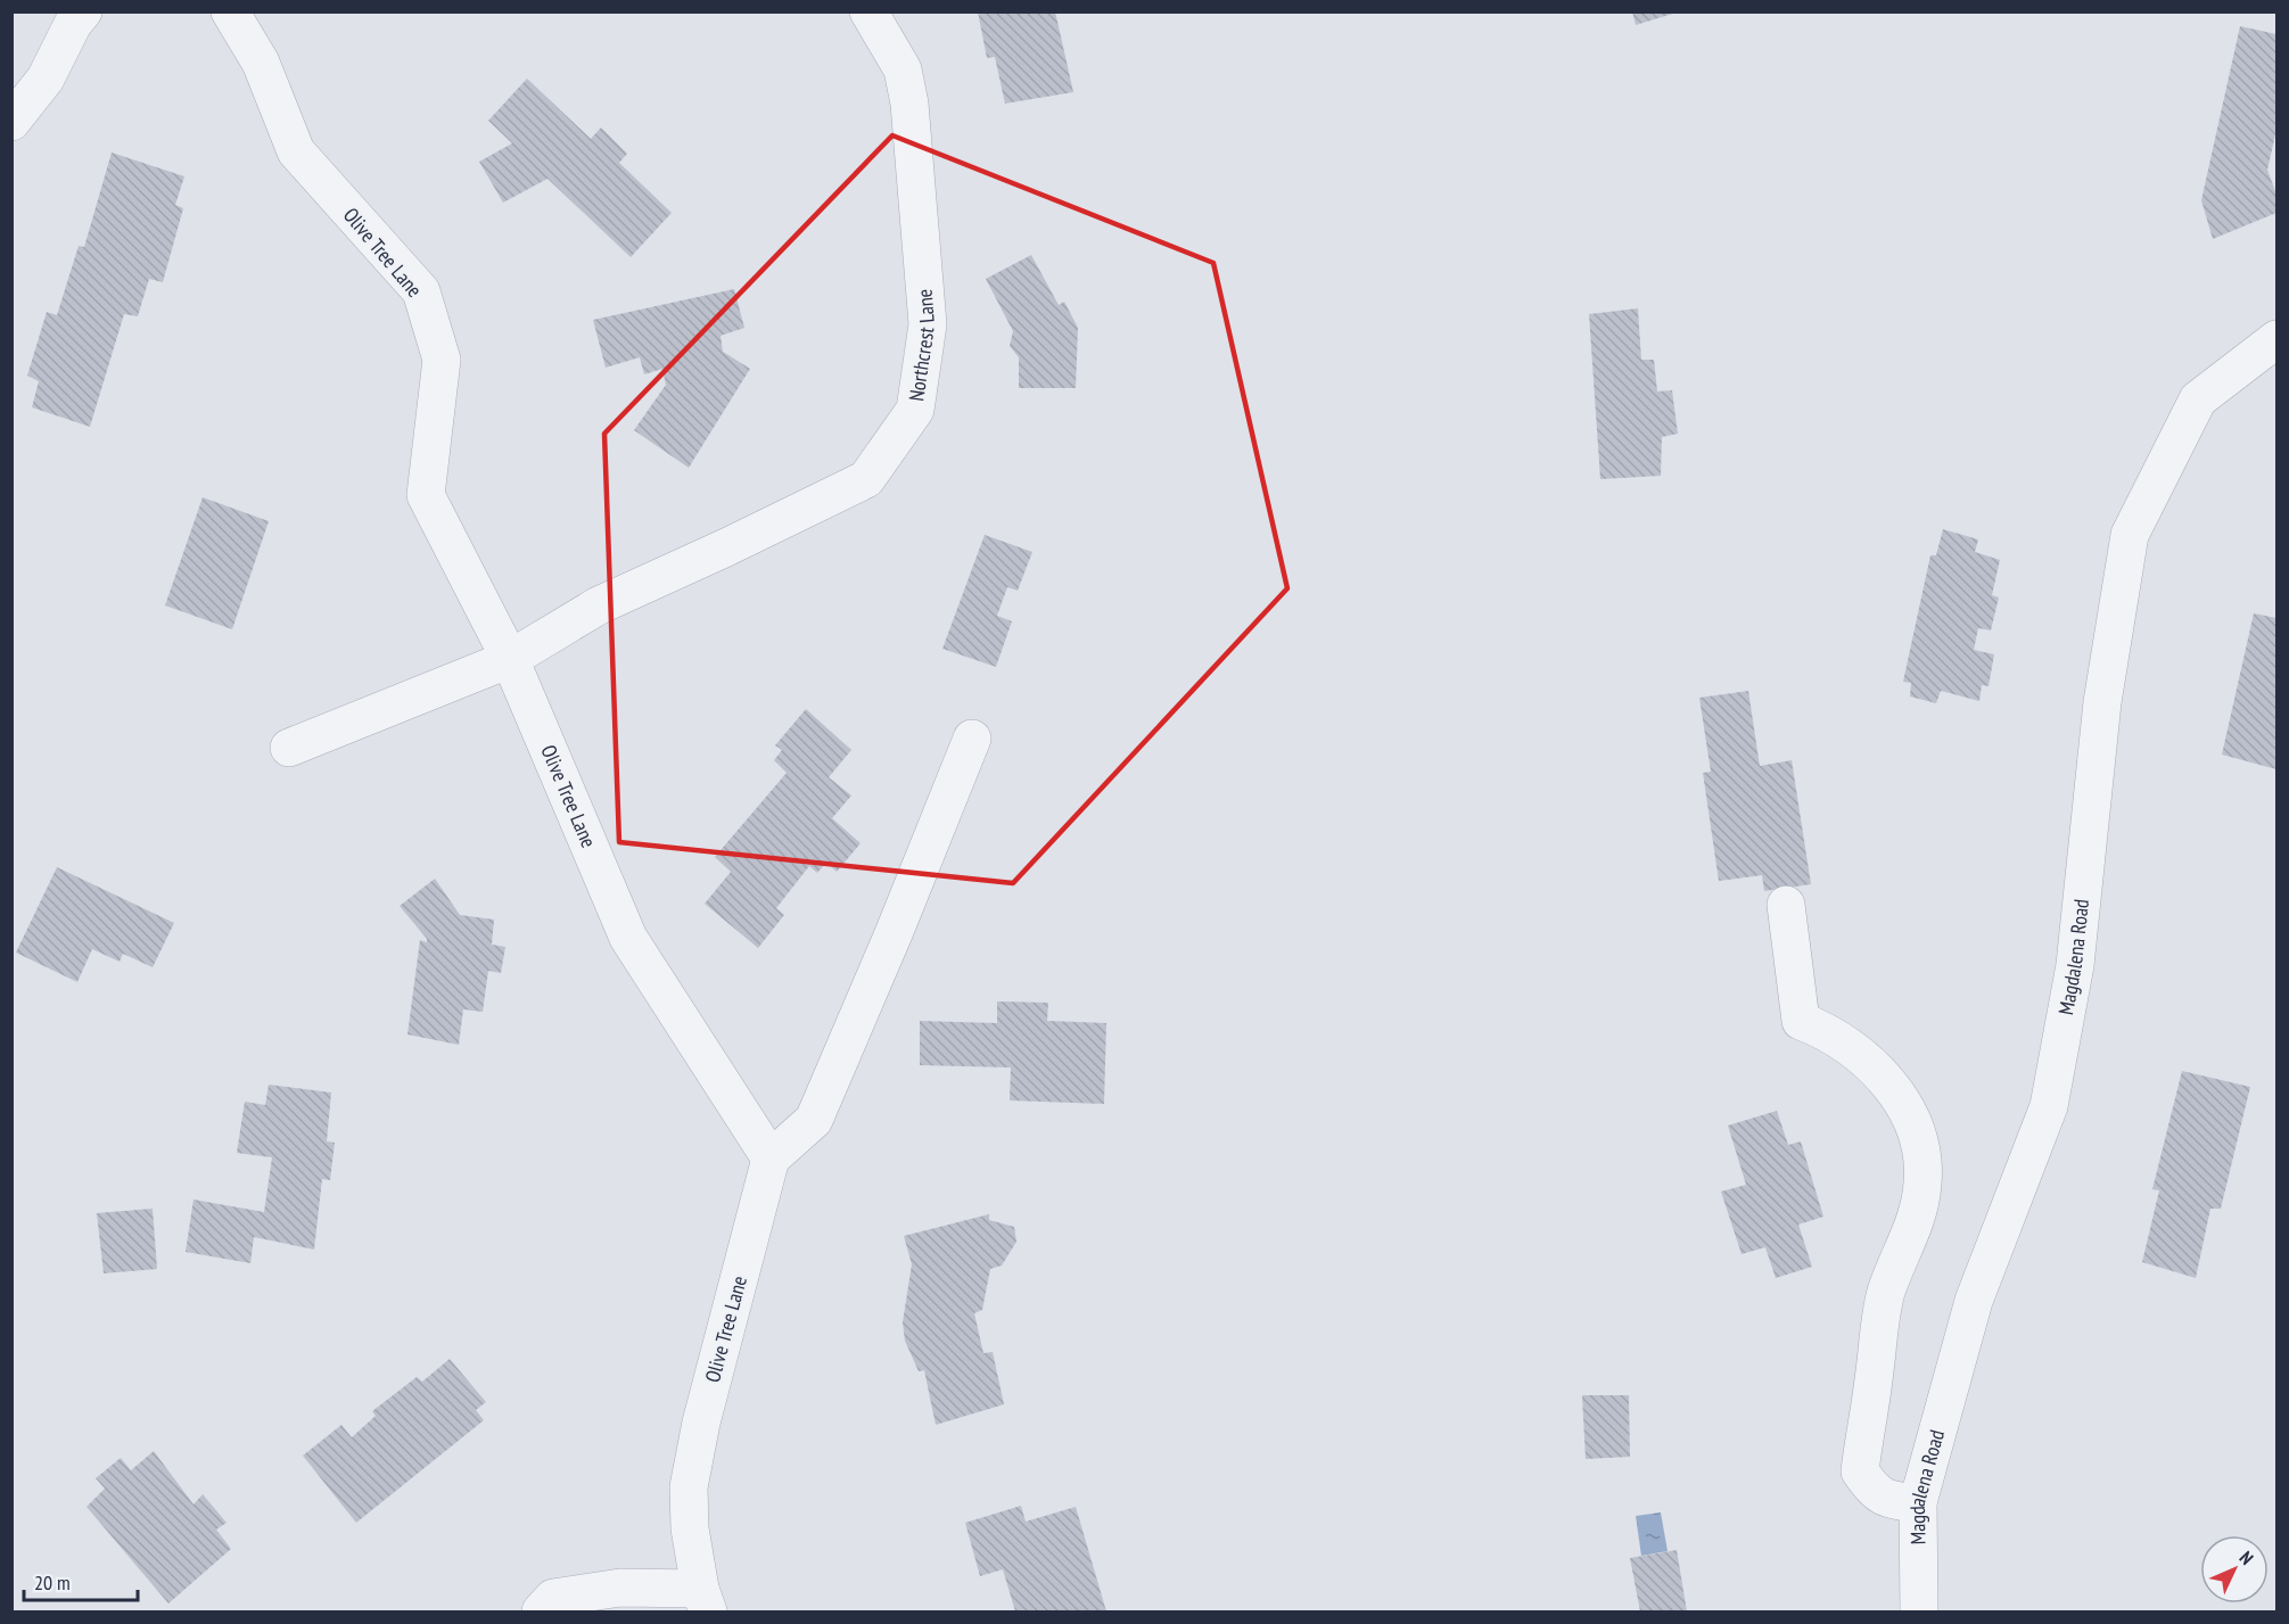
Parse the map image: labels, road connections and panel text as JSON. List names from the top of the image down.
{
  "streets": {
    "street": ["Olive Tree Lane", "Northcrest Lane", "Magdalena Road"]
  },
  "crossings": [
    ["Olive Tree Lane", "Northcrest Lane"]
  ],
  "scale_bar": "20 m",
  "north": "top right"
}
